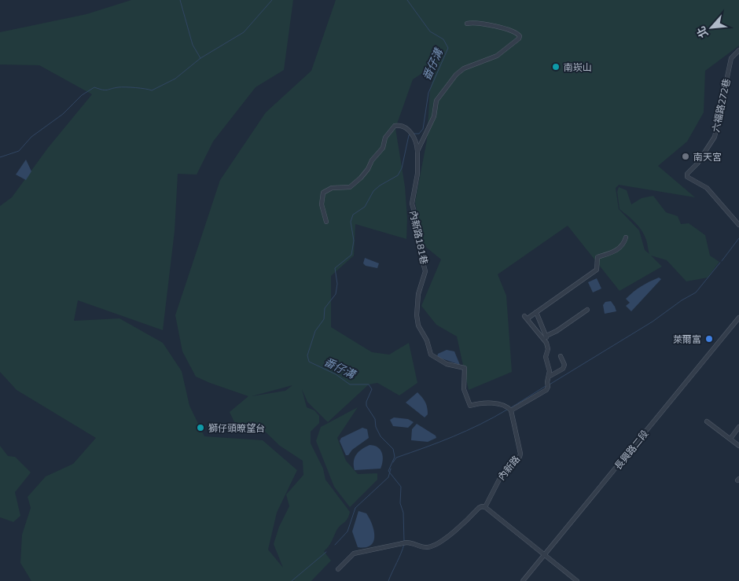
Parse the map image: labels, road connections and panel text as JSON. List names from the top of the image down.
{
  "streets": {
    "street": [
      "六福路272巷",
      "內新路181巷",
      "長興路二段",
      "內新路"
    ]
  },
  "crossings": [
    ["內新路181巷", "內新路"]
  ],
  "water": ["番仔溝"],
  "places": [
    "南崁山",
    "南天宮",
    "萊爾富",
    "獅仔頭暸望台"
  ],
  "north": "bottom left"
}
